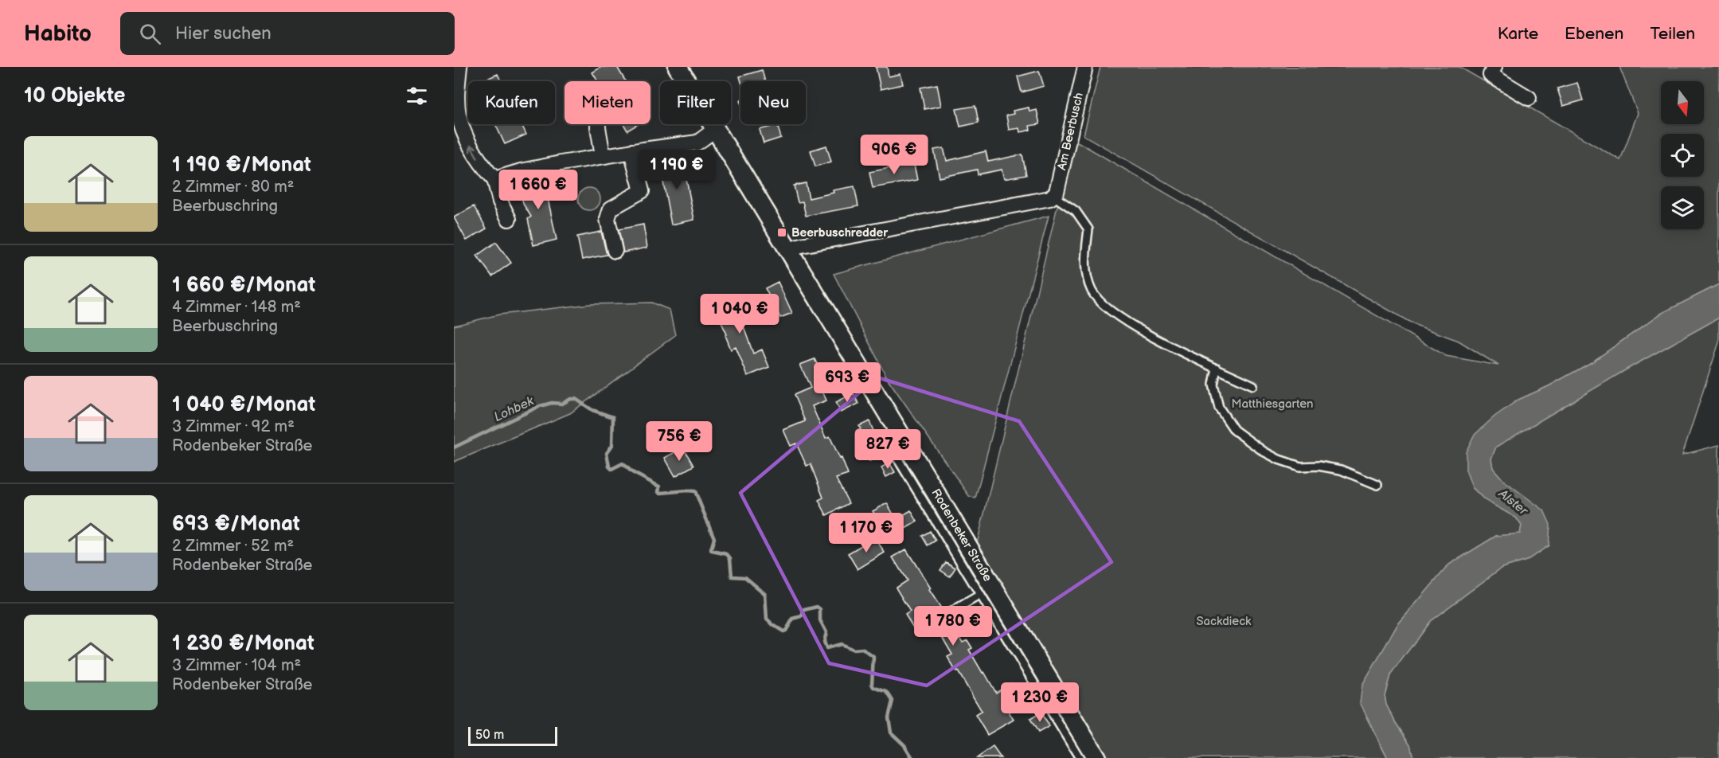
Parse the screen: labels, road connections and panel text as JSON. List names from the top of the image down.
{
  "streets": {
    "street": ["Am Beerbusch", "Rodenbeker Straße"]
  },
  "water": ["Lohbek", "Alster"],
  "parks": ["Matthiesgarten", "Sackdieck"],
  "places": {
    "transit": ["Beerbuschredder"]
  },
  "scale_bar": "50 m",
  "north": "bottom",
  "page": {
    "header": "Habito",
    "search": "Hier suchen",
    "nav": ["Karte", "Ebenen", "Teilen"],
    "heading": "10 Objekte",
    "chip": [
      "Kaufen",
      "Mieten",
      "Filter",
      "Neu"
    ],
    "list": [
      {
        "name": "1 190 €/Monat",
        "note": "2 Zimmer · 80 m² · Beerbuschring"
      },
      {
        "name": "1 660 €/Monat",
        "note": "4 Zimmer · 148 m² · Beerbuschring"
      },
      {
        "name": "1 040 €/Monat",
        "note": "3 Zimmer · 92 m² · Rodenbeker Straße"
      },
      {
        "name": "693 €/Monat",
        "note": "2 Zimmer · 52 m² · Rodenbeker Straße"
      },
      {
        "name": "1 230 €/Monat",
        "note": "3 Zimmer · 104 m² · Rodenbeker Straße"
      }
    ],
    "price": [
      "906 €",
      "1 190 €",
      "1 660 €",
      "1 040 €",
      "693 €",
      "756 €",
      "827 €",
      "1 170 €",
      "1 780 €",
      "1 230 €"
    ],
    "scale": "50 m"
  }
}
